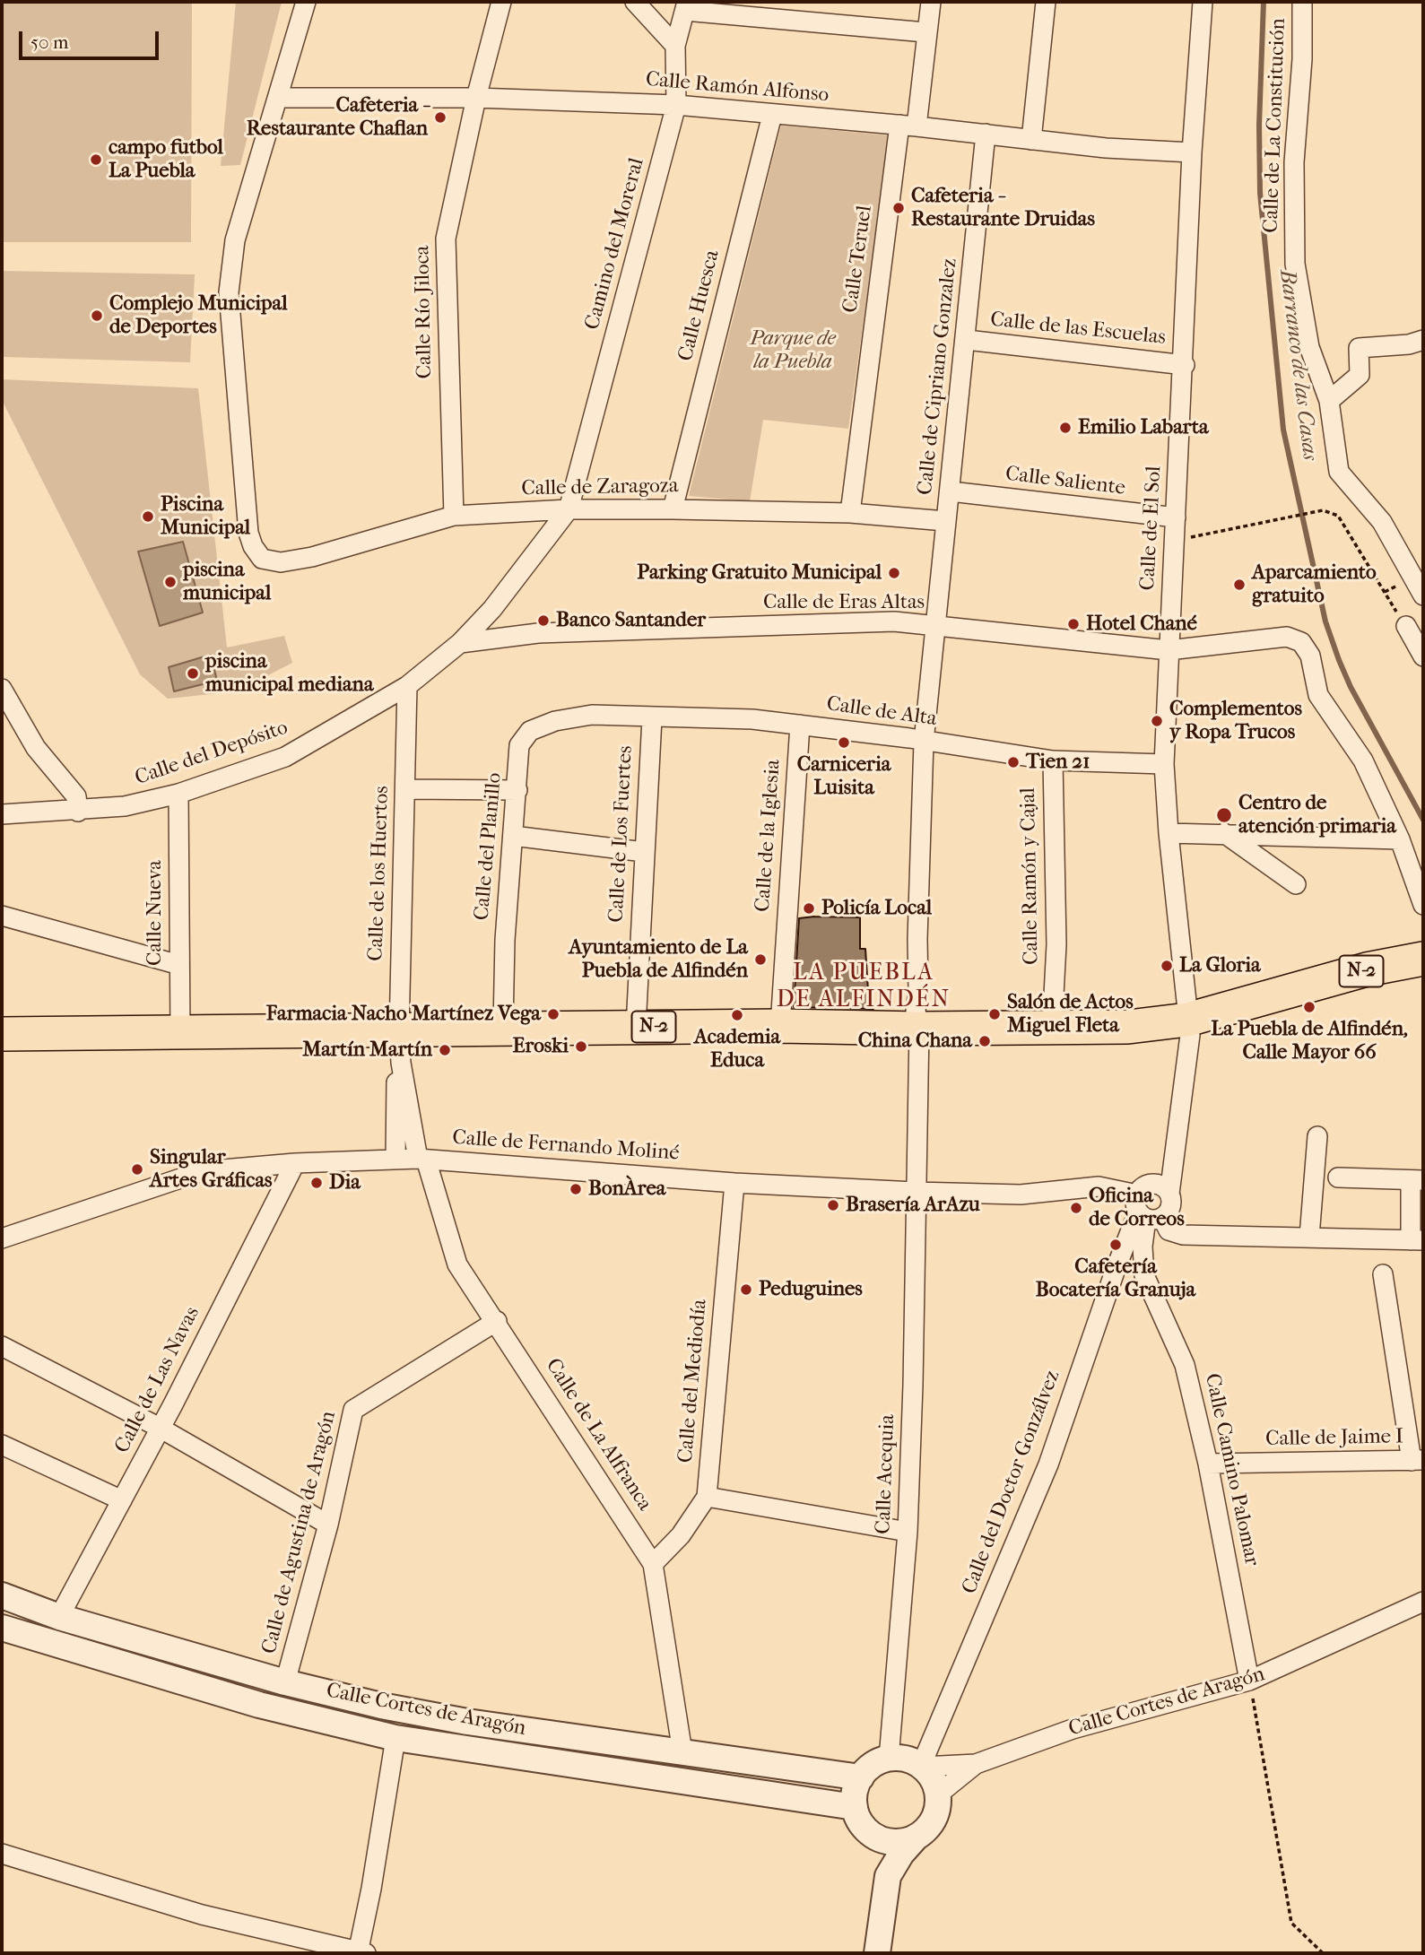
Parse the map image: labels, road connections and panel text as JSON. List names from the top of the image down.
{
  "streets": {
    "highway": ["N-2"],
    "street": [
      "Calle Ramón Alfonso",
      "Calle de La Constitución",
      "Camino del Moreral",
      "Calle Teruel",
      "Calle Huesca",
      "Calle Río Jiloca",
      "Calle de las Escuelas",
      "Calle de Cipriano Gonzalez",
      "Calle Saliente",
      "Calle de Zaragoza",
      "Calle de El Sol",
      "Calle de Eras Altas",
      "Calle de Alta",
      "Calle del Depósito",
      "Calle de Los Fuertes",
      "Calle de la Iglesia",
      "Calle del Planillo",
      "Calle de los Huertos",
      "Calle Ramón y Cajal",
      "Calle Nueva",
      "Calle de Fernando Moliné",
      "Calle de Las Navas",
      "Calle del Mediodía",
      "Calle de La Alfranca",
      "Calle de Jaime I",
      "Calle Camino Palomar",
      "Calle Acequia",
      "Calle del Doctor Gonzálvez",
      "Calle de Agustina de Aragón",
      "Calle Cortes de Aragón"
    ]
  },
  "crossings": [
    ["Calle Ramón Alfonso", "Camino del Moreral"],
    ["Calle Ramón Alfonso", "Calle Teruel"],
    ["Calle Ramón Alfonso", "Calle Huesca"],
    ["Calle Ramón Alfonso", "Calle Río Jiloca"],
    ["Calle Ramón Alfonso", "Calle de Cipriano Gonzalez"],
    ["Calle Ramón Alfonso", "Calle de Zaragoza"],
    ["Calle Ramón Alfonso", "Calle de El Sol"],
    ["Camino del Moreral", "Calle de Zaragoza"],
    ["Camino del Moreral", "Calle del Depósito"],
    ["Calle Teruel", "Calle de Zaragoza"],
    ["Calle Huesca", "Calle de Zaragoza"],
    ["Calle Río Jiloca", "Calle de Zaragoza"],
    ["Calle de las Escuelas", "Calle de Cipriano Gonzalez"],
    ["Calle de las Escuelas", "Calle de El Sol"],
    ["Calle de Cipriano Gonzalez", "Calle Saliente"],
    ["Calle de Cipriano Gonzalez", "Calle de Zaragoza"],
    ["Calle de Cipriano Gonzalez", "Calle de Eras Altas"],
    ["Calle de Cipriano Gonzalez", "Calle de Alta"],
    ["Calle de Cipriano Gonzalez", "N-2"],
    ["Calle de Cipriano Gonzalez", "Calle Acequia"],
    ["Calle Saliente", "Calle de El Sol"],
    ["Calle de Zaragoza", "Calle del Depósito"],
    ["Calle de El Sol", "Calle de Eras Altas"],
    ["Calle de El Sol", "Calle de Alta"],
    ["Calle de El Sol", "N-2"],
    ["Calle de Eras Altas", "Calle del Depósito"],
    ["Calle de Alta", "Calle de Los Fuertes"],
    ["Calle de Alta", "Calle de la Iglesia"],
    ["Calle de Alta", "Calle del Planillo"],
    ["Calle de Alta", "Calle Ramón y Cajal"],
    ["Calle del Depósito", "Calle de los Huertos"],
    ["Calle del Depósito", "Calle Nueva"],
    ["Calle de Los Fuertes", "N-2"],
    ["Calle de la Iglesia", "N-2"],
    ["Calle del Planillo", "N-2"],
    ["Calle de los Huertos", "N-2"],
    ["Calle de los Huertos", "Calle de Fernando Moliné"],
    ["Calle de los Huertos", "Calle de La Alfranca"],
    ["Calle Ramón y Cajal", "N-2"],
    ["Calle Nueva", "N-2"],
    ["N-2", "Calle Acequia"],
    ["Calle de Fernando Moliné", "Calle de Las Navas"],
    ["Calle de Fernando Moliné", "Calle del Mediodía"],
    ["Calle de Fernando Moliné", "Calle de La Alfranca"],
    ["Calle de Fernando Moliné", "Calle Camino Palomar"],
    ["Calle de Fernando Moliné", "Calle Acequia"],
    ["Calle de Fernando Moliné", "Calle del Doctor Gonzálvez"],
    ["Calle de Las Navas", "Calle Cortes de Aragón"],
    ["Calle del Mediodía", "Calle de La Alfranca"],
    ["Calle de La Alfranca", "Calle de Agustina de Aragón"],
    ["Calle de La Alfranca", "Calle Cortes de Aragón"],
    ["Calle de Jaime I", "Calle Camino Palomar"],
    ["Calle Camino Palomar", "Calle del Doctor Gonzálvez"],
    ["Calle Camino Palomar", "Calle Cortes de Aragón"],
    ["Calle Acequia", "Calle del Doctor Gonzálvez"],
    ["Calle Acequia", "Calle Cortes de Aragón"],
    ["Calle del Doctor Gonzálvez", "Calle Cortes de Aragón"],
    ["Calle de Agustina de Aragón", "Calle Cortes de Aragón"]
  ],
  "districts": ["LA PUEBLA DE ALFINDÉN"],
  "water": ["Barranco de las Casas"],
  "parks": ["Parque de la Puebla"],
  "places": [
    "Cafeteria - Restaurante Chaflan",
    "campo futbol La Puebla",
    "Cafeteria - Restaurante Druidas",
    "Complejo Municipal de Deportes",
    "Emilio Labarta",
    "Piscina Municipal",
    "Parking Gratuito Municipal",
    "piscina municipal",
    "Aparcamiento gratuito",
    "Banco Santander",
    "Hotel Chané",
    "piscina municipal mediana",
    "Complementos y Ropa Trucos",
    "Carniceria Luisita",
    "Tien 21",
    "Centro de atención primaria",
    "Policía Local",
    "Ayuntamiento de La Puebla de Alfindén",
    "La Gloria",
    "La Puebla de Alfindén, Calle Mayor 66",
    "Farmacia Nacho Martínez Vega",
    "Salón de Actos Miguel Fleta",
    "Academia Educa",
    "China Chana",
    "Eroski",
    "Martín Martín",
    "Singular Artes Gráficas",
    "Dia",
    "BonÀrea",
    "Brasería ArAzu",
    "Oficina de Correos",
    "Cafetería Bocatería Granuja",
    "Peduguines"
  ],
  "scale_bar": "50 m"
}
